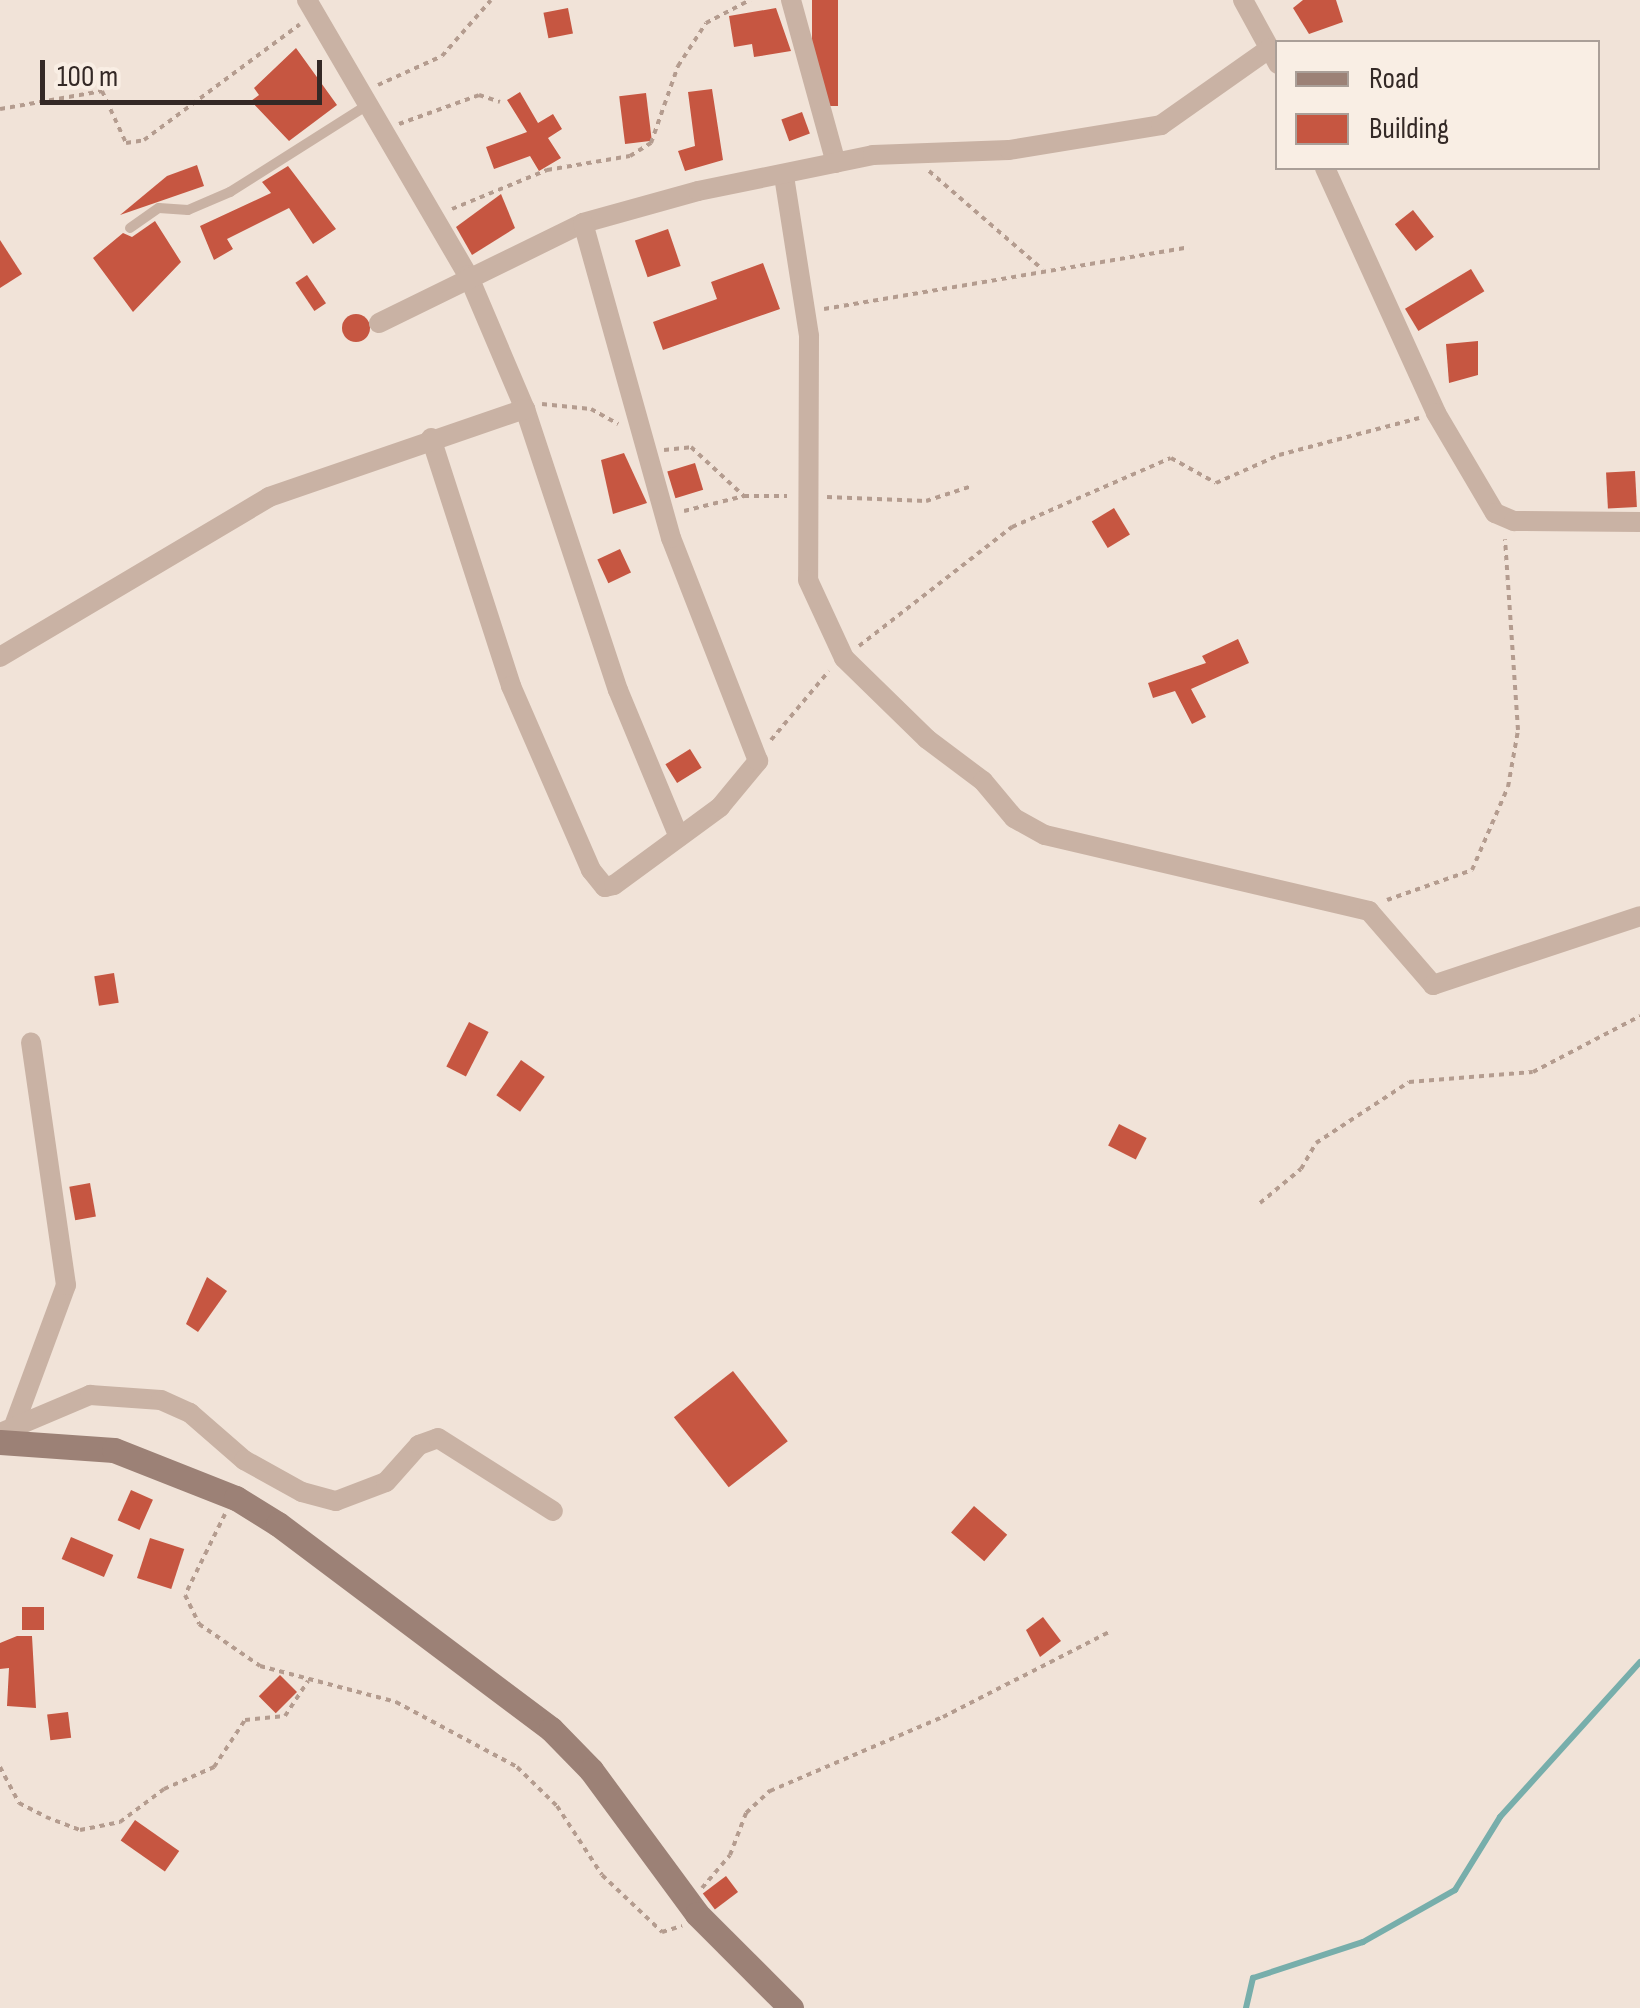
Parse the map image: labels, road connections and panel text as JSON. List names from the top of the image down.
{
  "legend": ["Road", "Building"],
  "scale_bar": "100 m"
}
